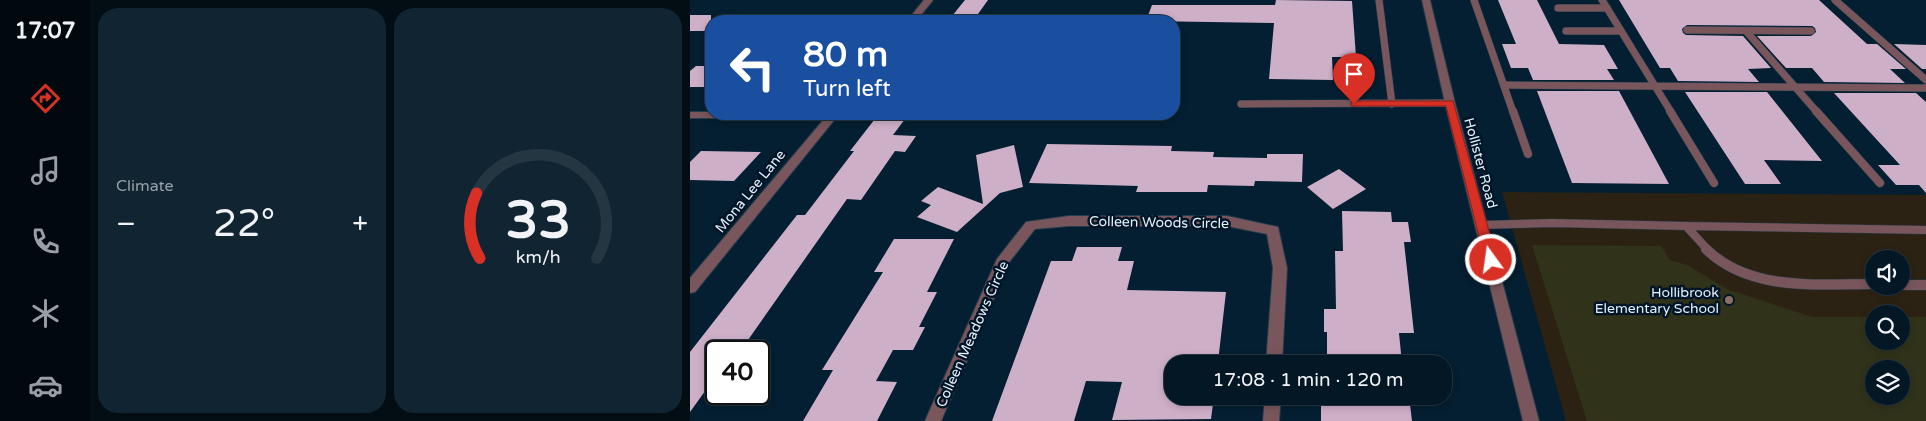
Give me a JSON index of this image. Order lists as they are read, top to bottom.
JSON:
{
  "streets": {
    "street": [
      "Hollister Road",
      "Mona Lee Lane",
      "Colleen Woods Circle",
      "Colleen Meadows Circle"
    ]
  },
  "crossings": [
    ["Colleen Woods Circle", "Colleen Meadows Circle"]
  ],
  "places": ["Hollibrook Elementary School"],
  "page": {
    "tabs": "17:07",
    "tile": "Climate",
    "turn": ["80 m", "Turn left"],
    "heat": ["−", "22°", "+"],
    "limit": "40",
    "trip": "17:08 · 1 min · 120 m",
    "gauge": ["33", "km/h"]
  }
}
